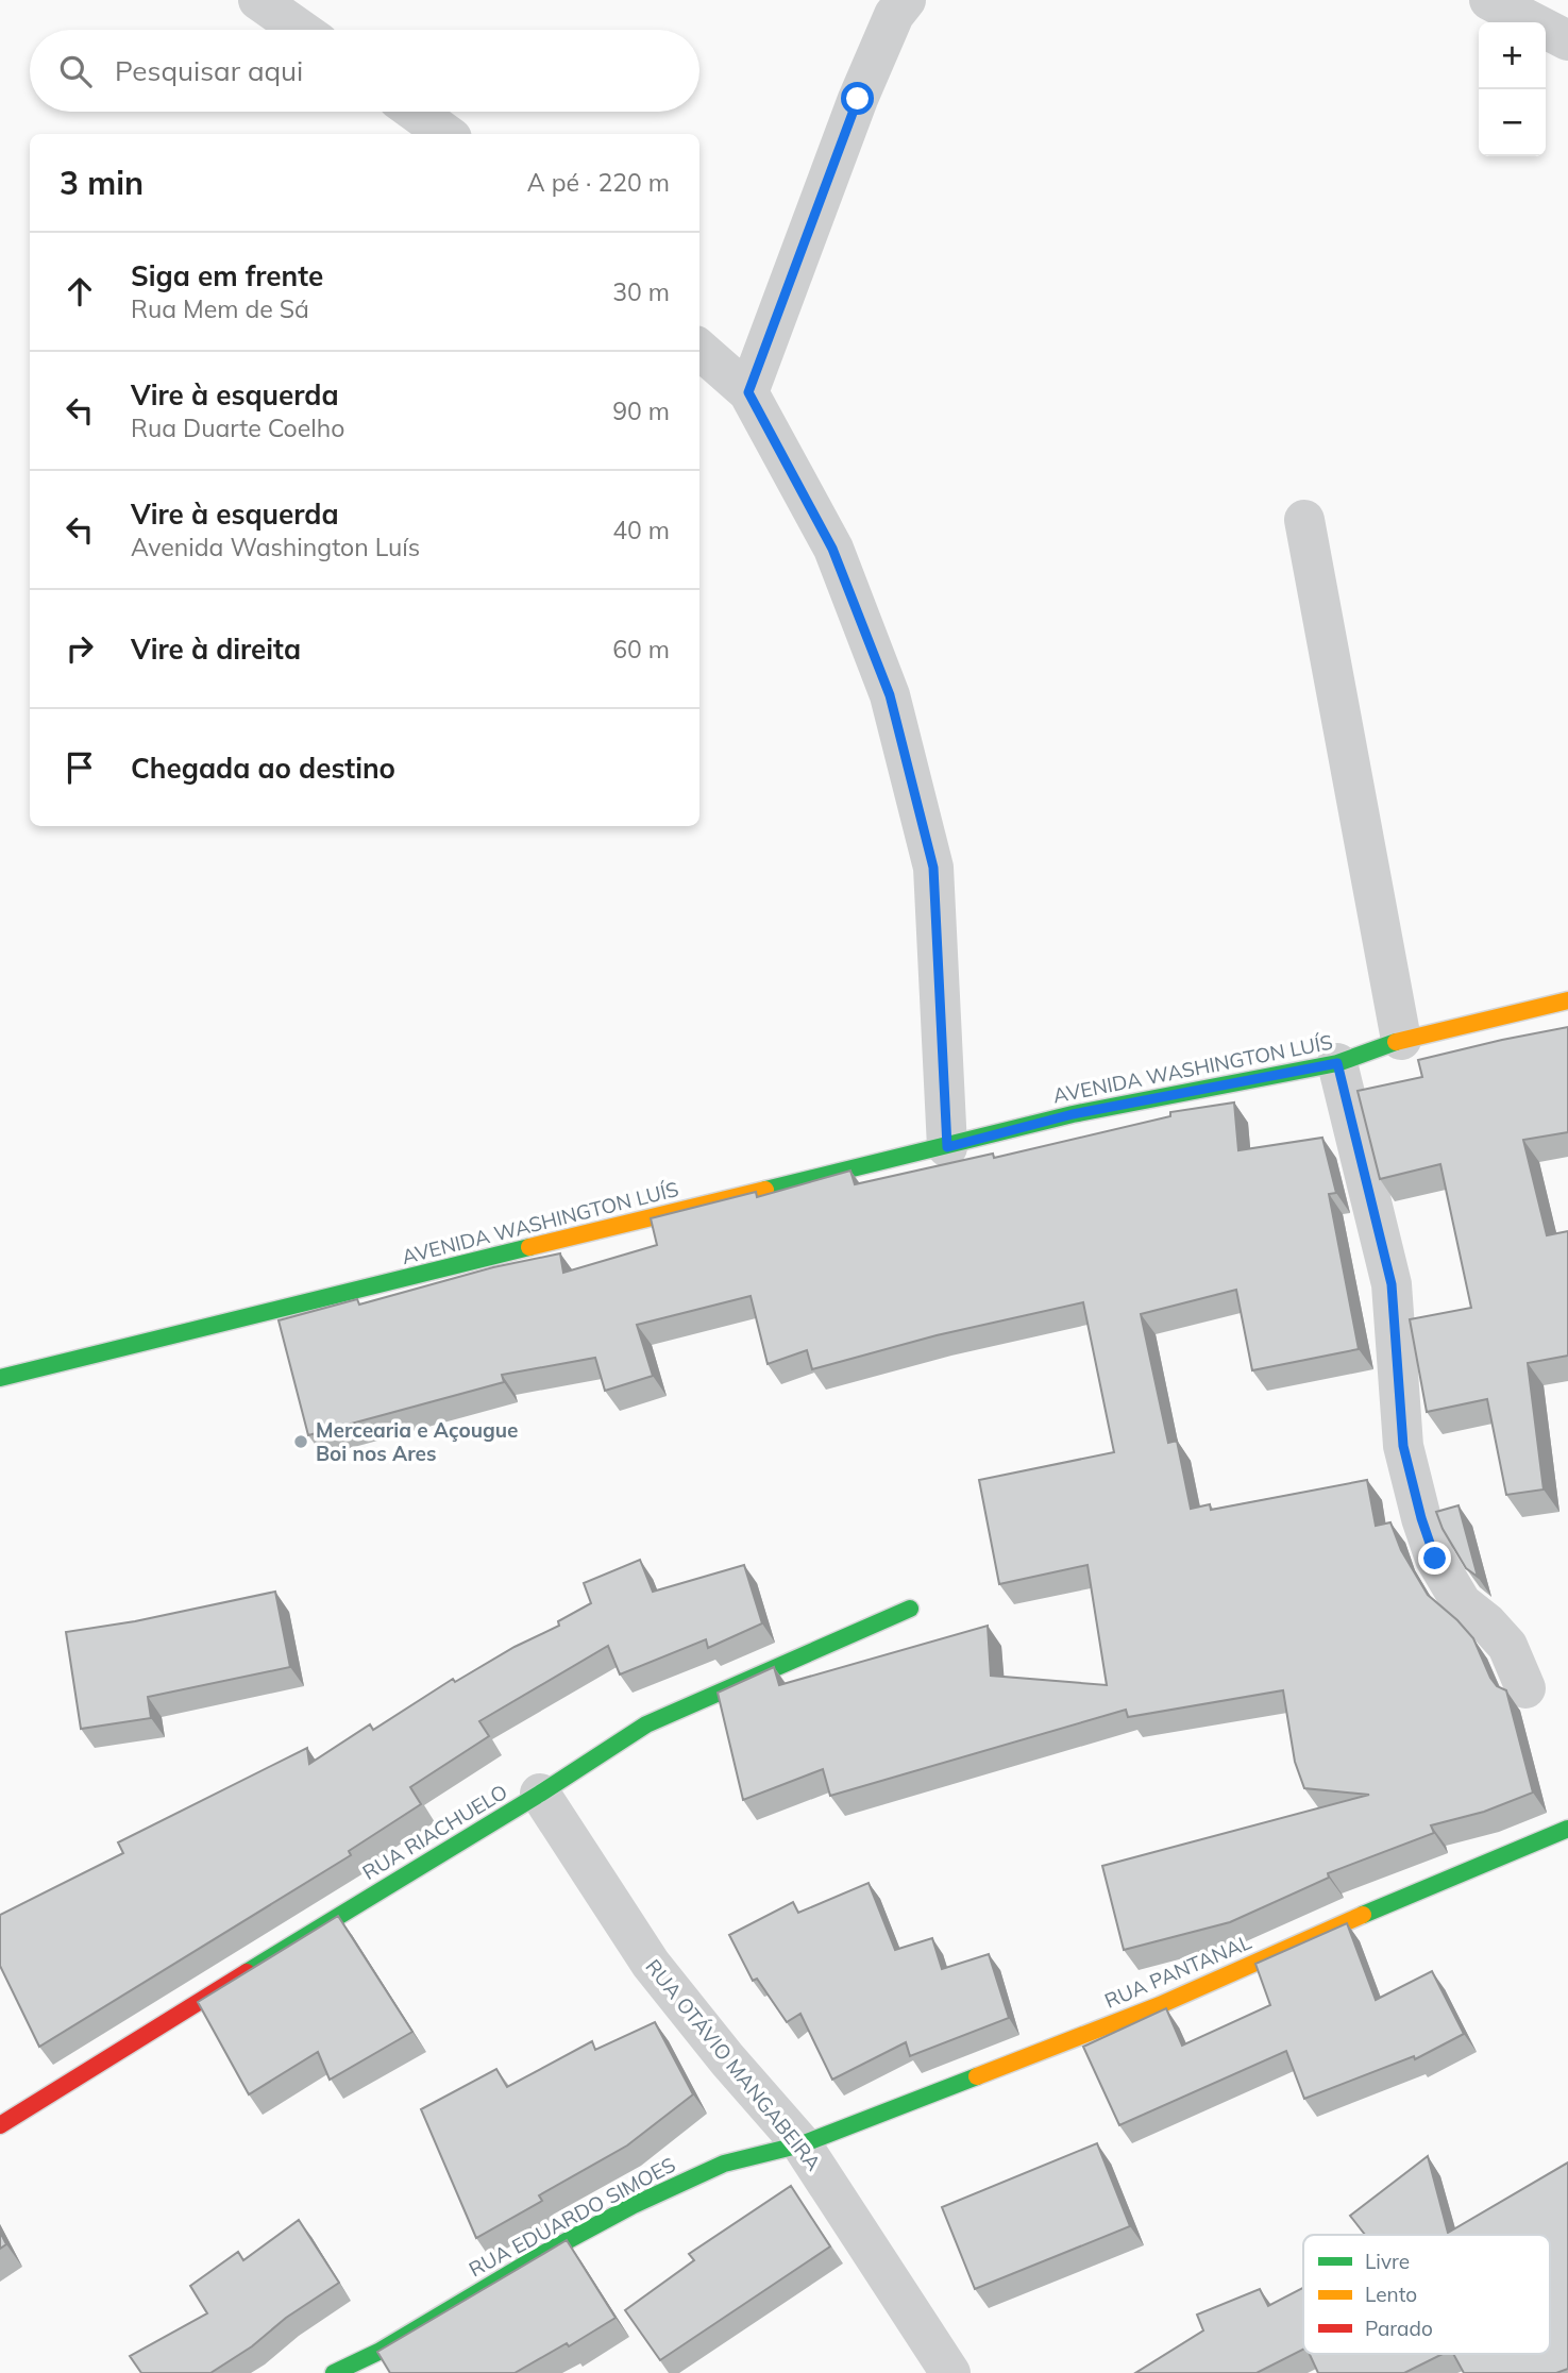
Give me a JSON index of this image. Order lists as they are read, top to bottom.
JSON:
{
  "streets": {
    "street": [
      "AVENIDA WASHINGTON LUÍS",
      "RUA RIACHUELO",
      "RUA PANTANAL",
      "RUA OTÁVIO MANGABEIRA",
      "RUA EDUARDO SIMOES"
    ]
  },
  "crossings": [
    ["RUA RIACHUELO", "RUA OTÁVIO MANGABEIRA"],
    ["RUA PANTANAL", "RUA OTÁVIO MANGABEIRA"],
    ["RUA PANTANAL", "RUA EDUARDO SIMOES"],
    ["RUA OTÁVIO MANGABEIRA", "RUA EDUARDO SIMOES"]
  ],
  "places": ["Mercearia e Açougue Boi nos Ares"],
  "legend": ["Livre", "Lento", "Parado"],
  "page": {
    "map_buttons": ["+", "−"],
    "search": "Pesquisar aqui",
    "heading": ["3 min", "A pé · 220 m"],
    "list": [
      ["Siga em frente", "Rua Mem de Sá", "30 m"],
      ["Vire à esquerda", "Rua Duarte Coelho", "90 m"],
      ["Vire à esquerda", "Avenida Washington Luís", "40 m"],
      ["Vire à direita", "60 m"],
      "Chegada ao destino"
    ]
  }
}
